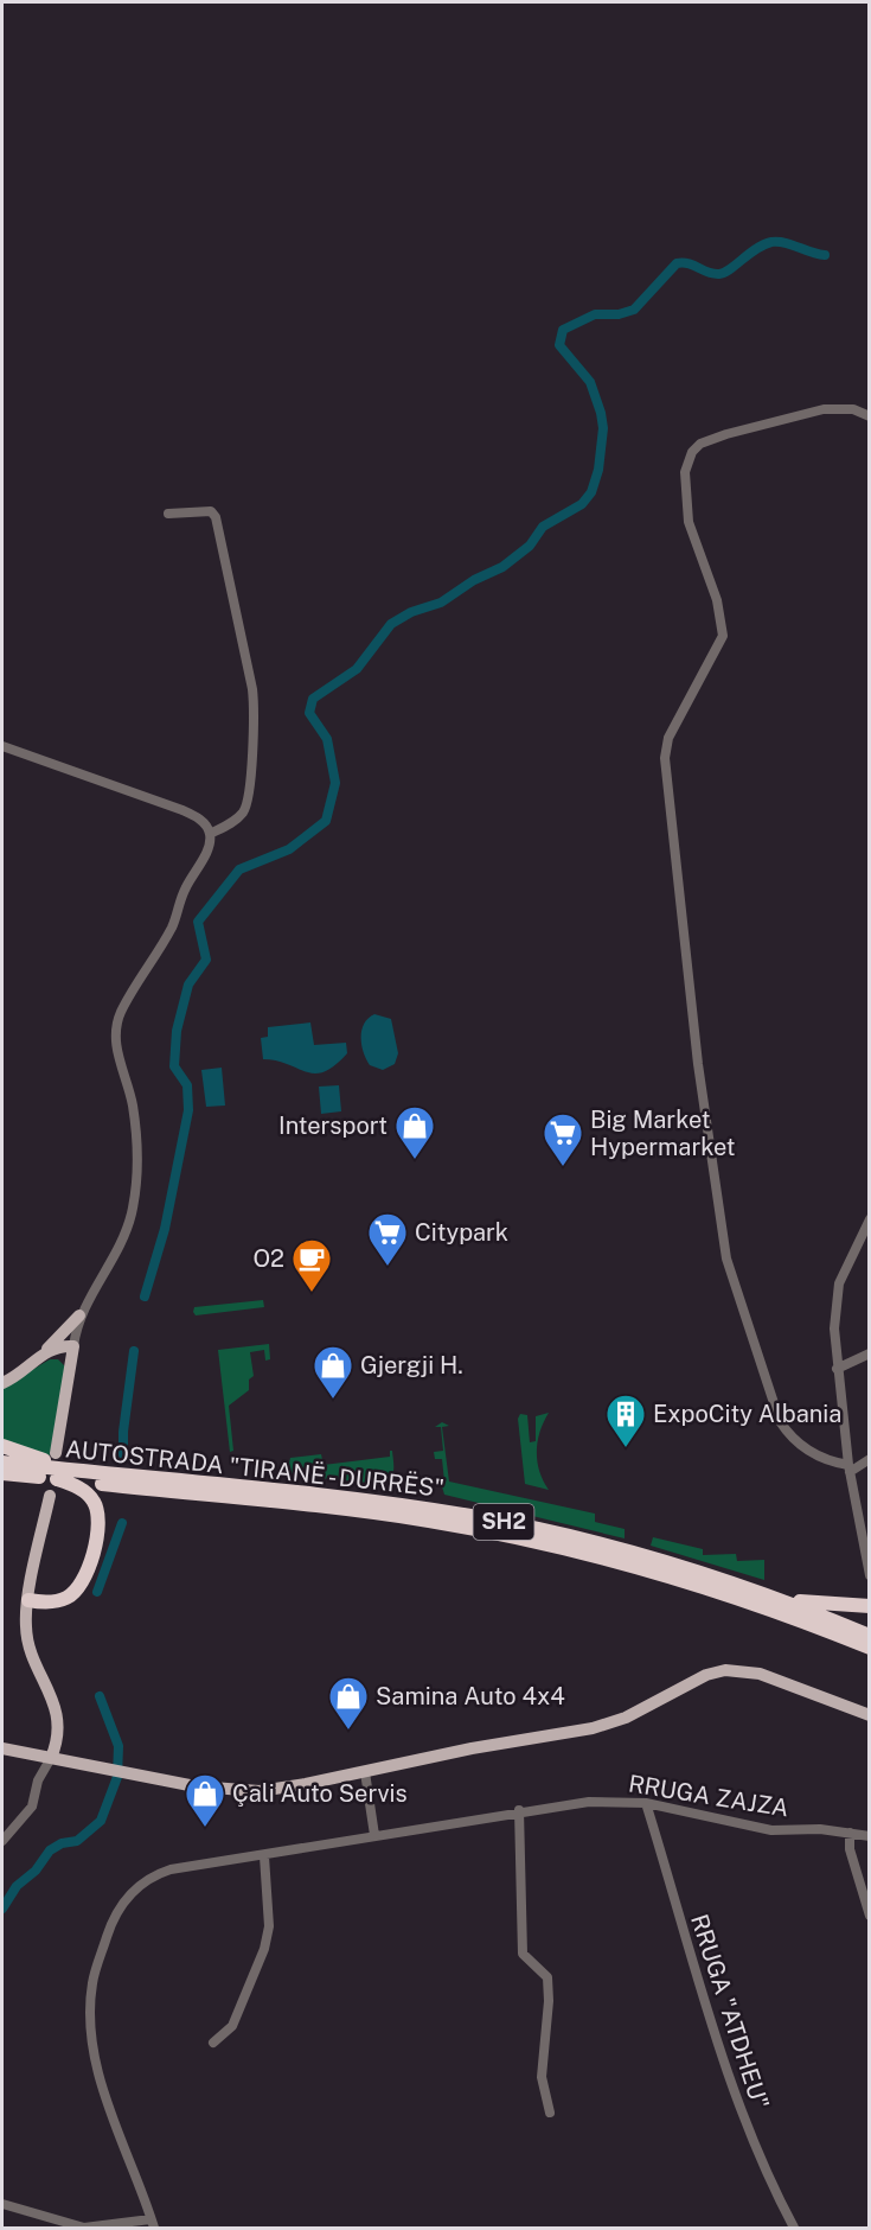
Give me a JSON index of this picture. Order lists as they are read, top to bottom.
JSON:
{
  "streets": {
    "highway": ["AUTOSTRADA \"TIRANË - DURRËS\"", "SH2"],
    "street": ["RRUGA ZAJZA", "RRUGA \"ATDHEU\""]
  },
  "crossings": [
    ["RRUGA ZAJZA", "RRUGA \"ATDHEU\""]
  ],
  "places": {
    "shop": [
      "Intersport",
      "Gjergji H.",
      "Samina Auto 4x4",
      "Çali Auto Servis"
    ],
    "supermarket": ["Big Market Hypermarket", "Citypark"],
    "cafe": ["O2"],
    "building": ["ExpoCity Albania"]
  }
}
